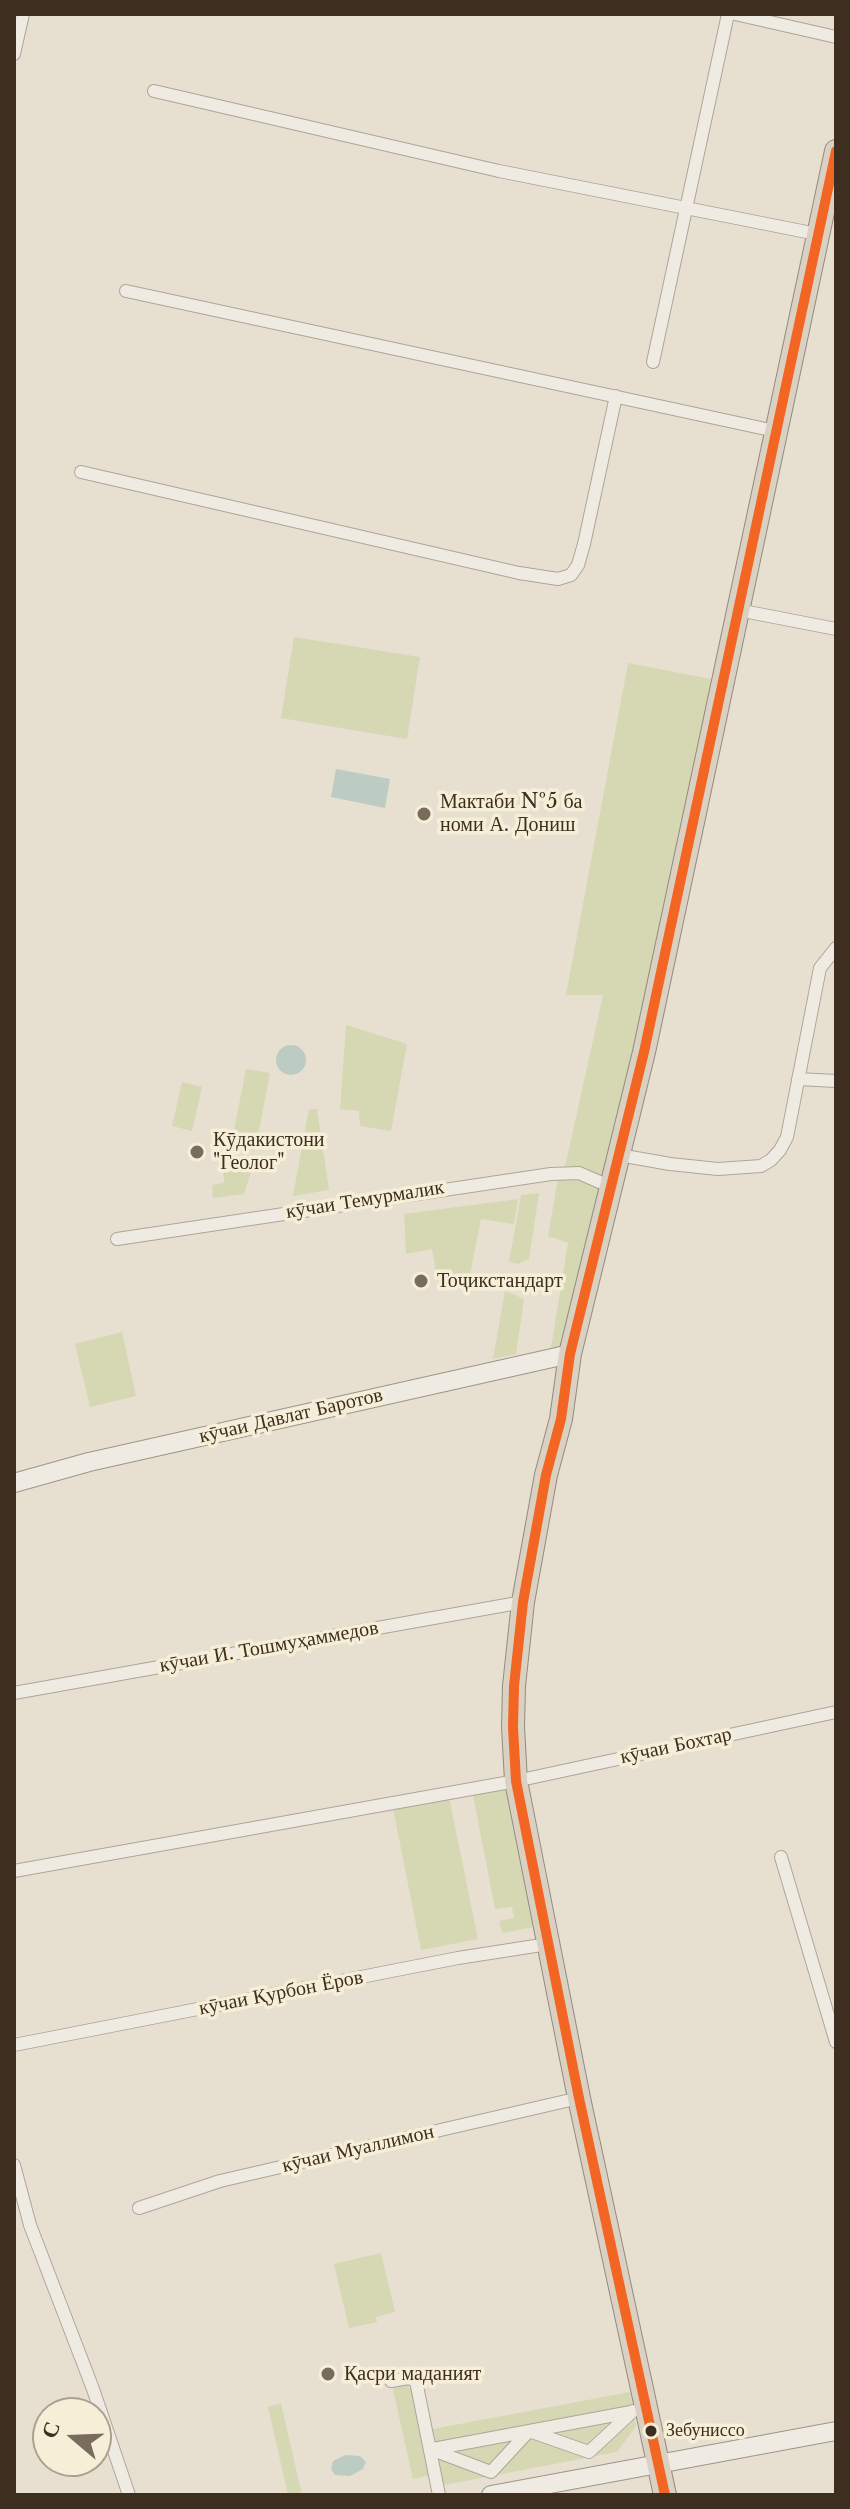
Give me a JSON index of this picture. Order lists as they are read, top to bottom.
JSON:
{
  "streets": {
    "street": [
      "кӯчаи Темурмалик",
      "кӯчаи Давлат Баротов",
      "кӯчаи И. Тошмуҳаммедов",
      "кӯчаи Бохтар",
      "кӯчаи Қурбон Ёров",
      "кӯчаи Муаллимон"
    ]
  },
  "places": [
    "Мактаби №5 ба номи А. Дониш",
    "Кӯдакистони \"Геолог\"",
    "Тоҷикстандарт",
    "Қасри маданият",
    "Зебуниссо"
  ],
  "north": "left"
}
